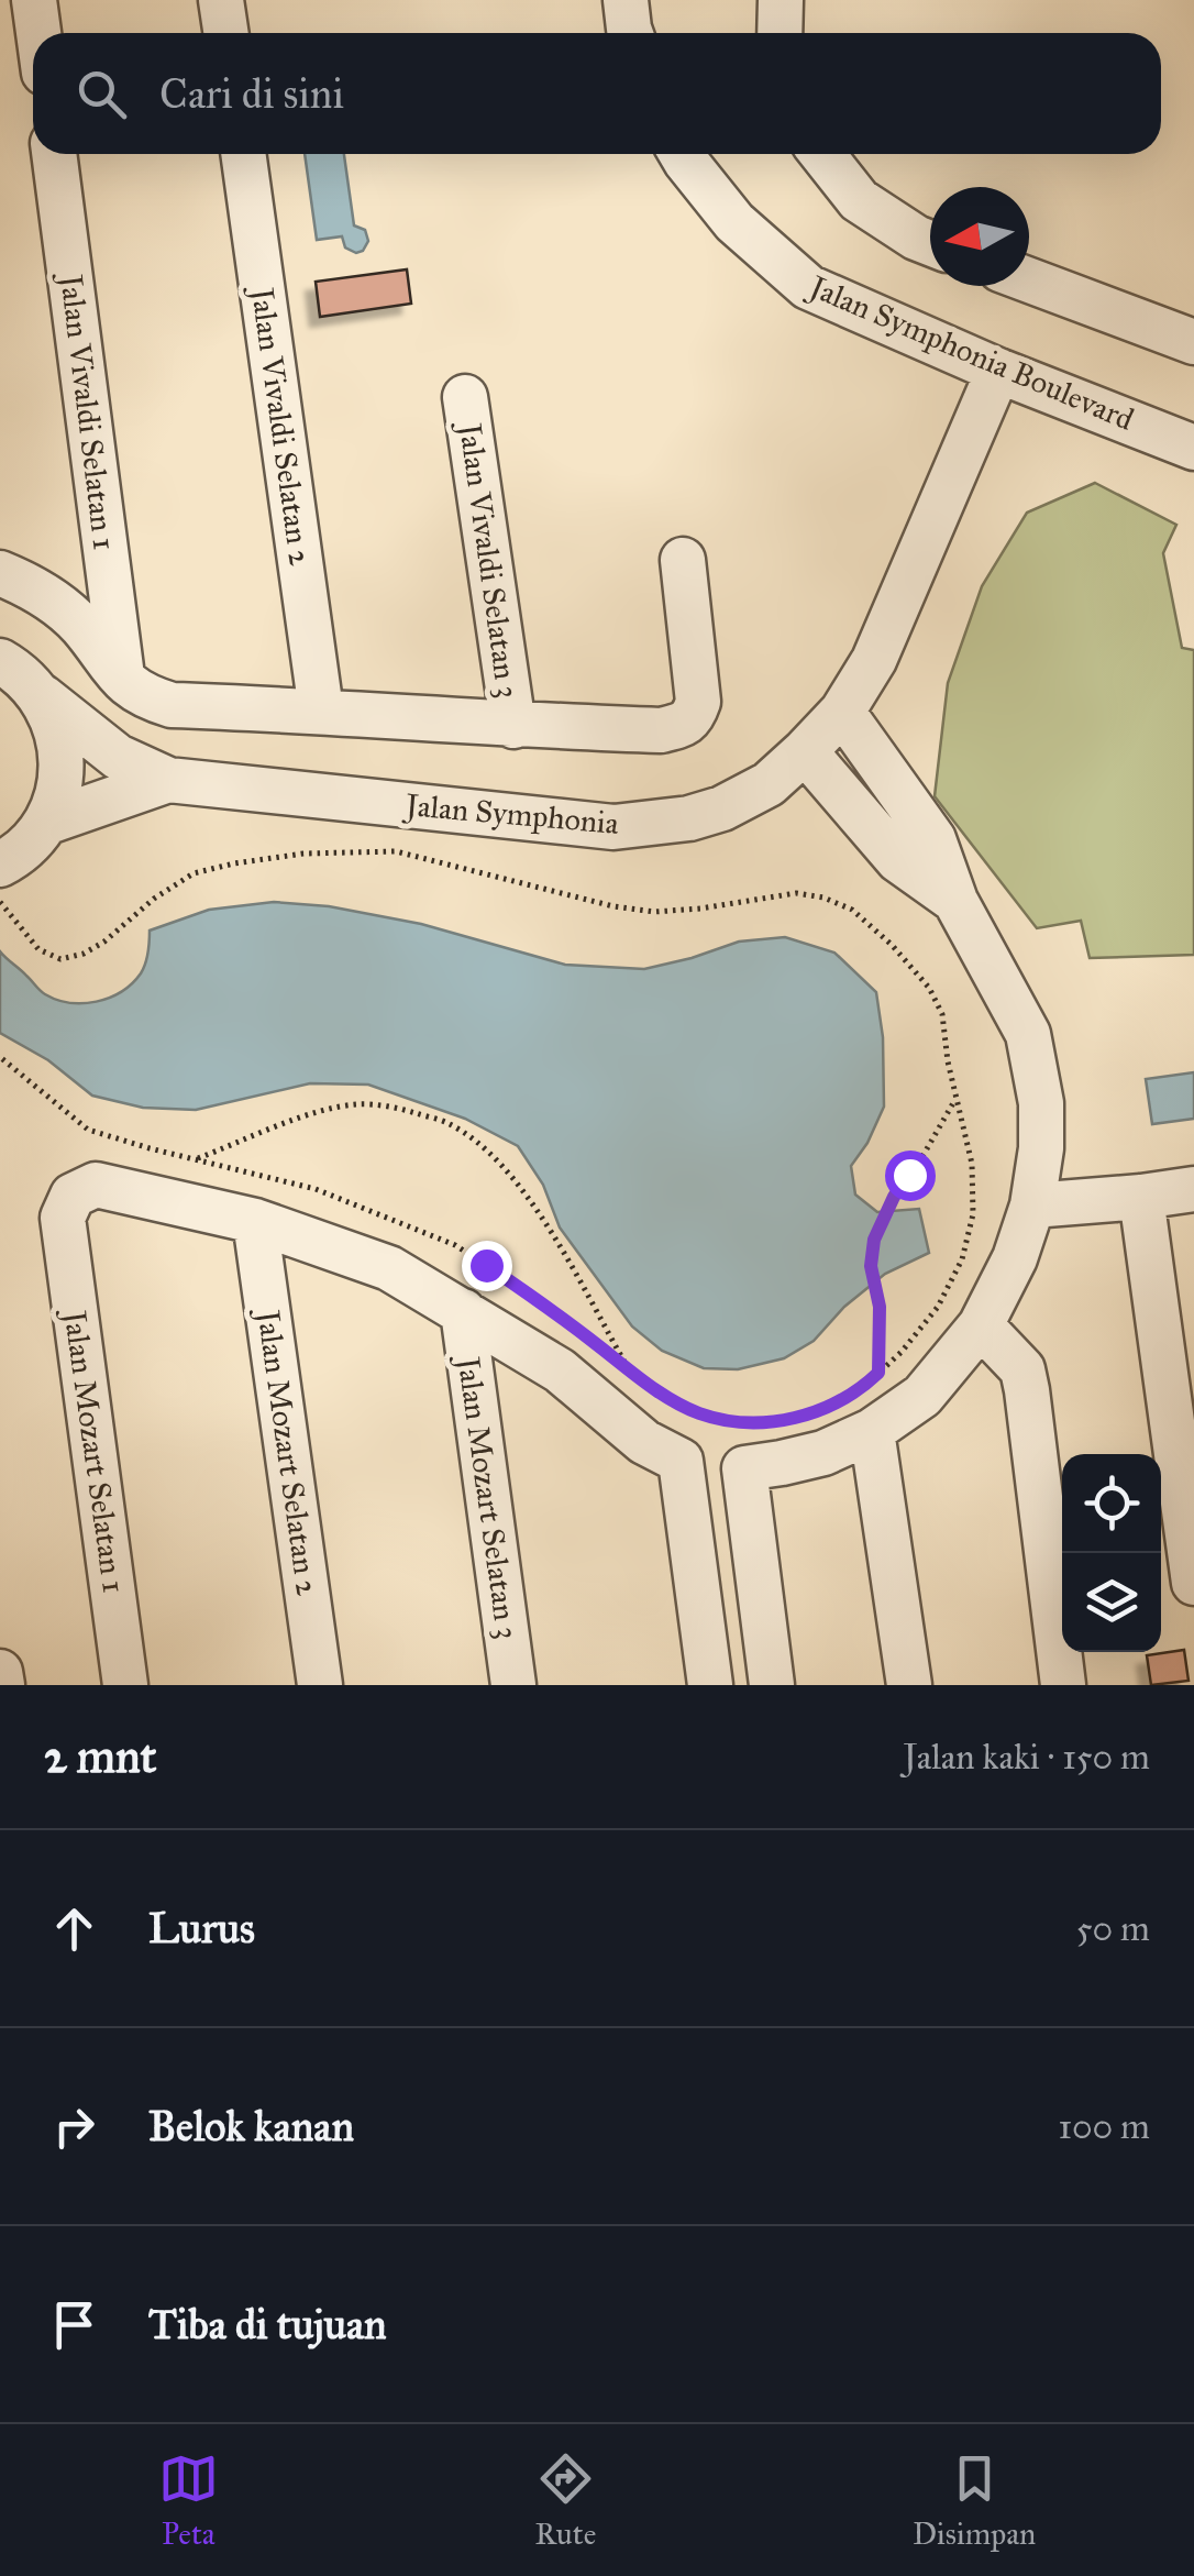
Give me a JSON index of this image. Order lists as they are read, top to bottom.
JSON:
{
  "streets": {
    "street": [
      "Jalan Symphonia Boulevard",
      "Jalan Vivaldi Selatan 1",
      "Jalan Vivaldi Selatan 2",
      "Jalan Vivaldi Selatan 3",
      "Jalan Symphonia",
      "Jalan Mozart Selatan 1",
      "Jalan Mozart Selatan 2",
      "Jalan Mozart Selatan 3"
    ]
  },
  "crossings": [
    ["Jalan Symphonia Boulevard", "Jalan Symphonia"],
    ["Jalan Mozart Selatan 1", "Jalan Mozart Selatan 2"]
  ],
  "north": "left",
  "page": {
    "search": "Cari di sini",
    "heading": ["2 mnt", "Jalan kaki · 150 m"],
    "list": [
      ["Lurus", "50 m"],
      ["Belok kanan", "100 m"],
      "Tiba di tujuan"
    ],
    "nav": ["Peta", "Rute", "Disimpan"]
  }
}
